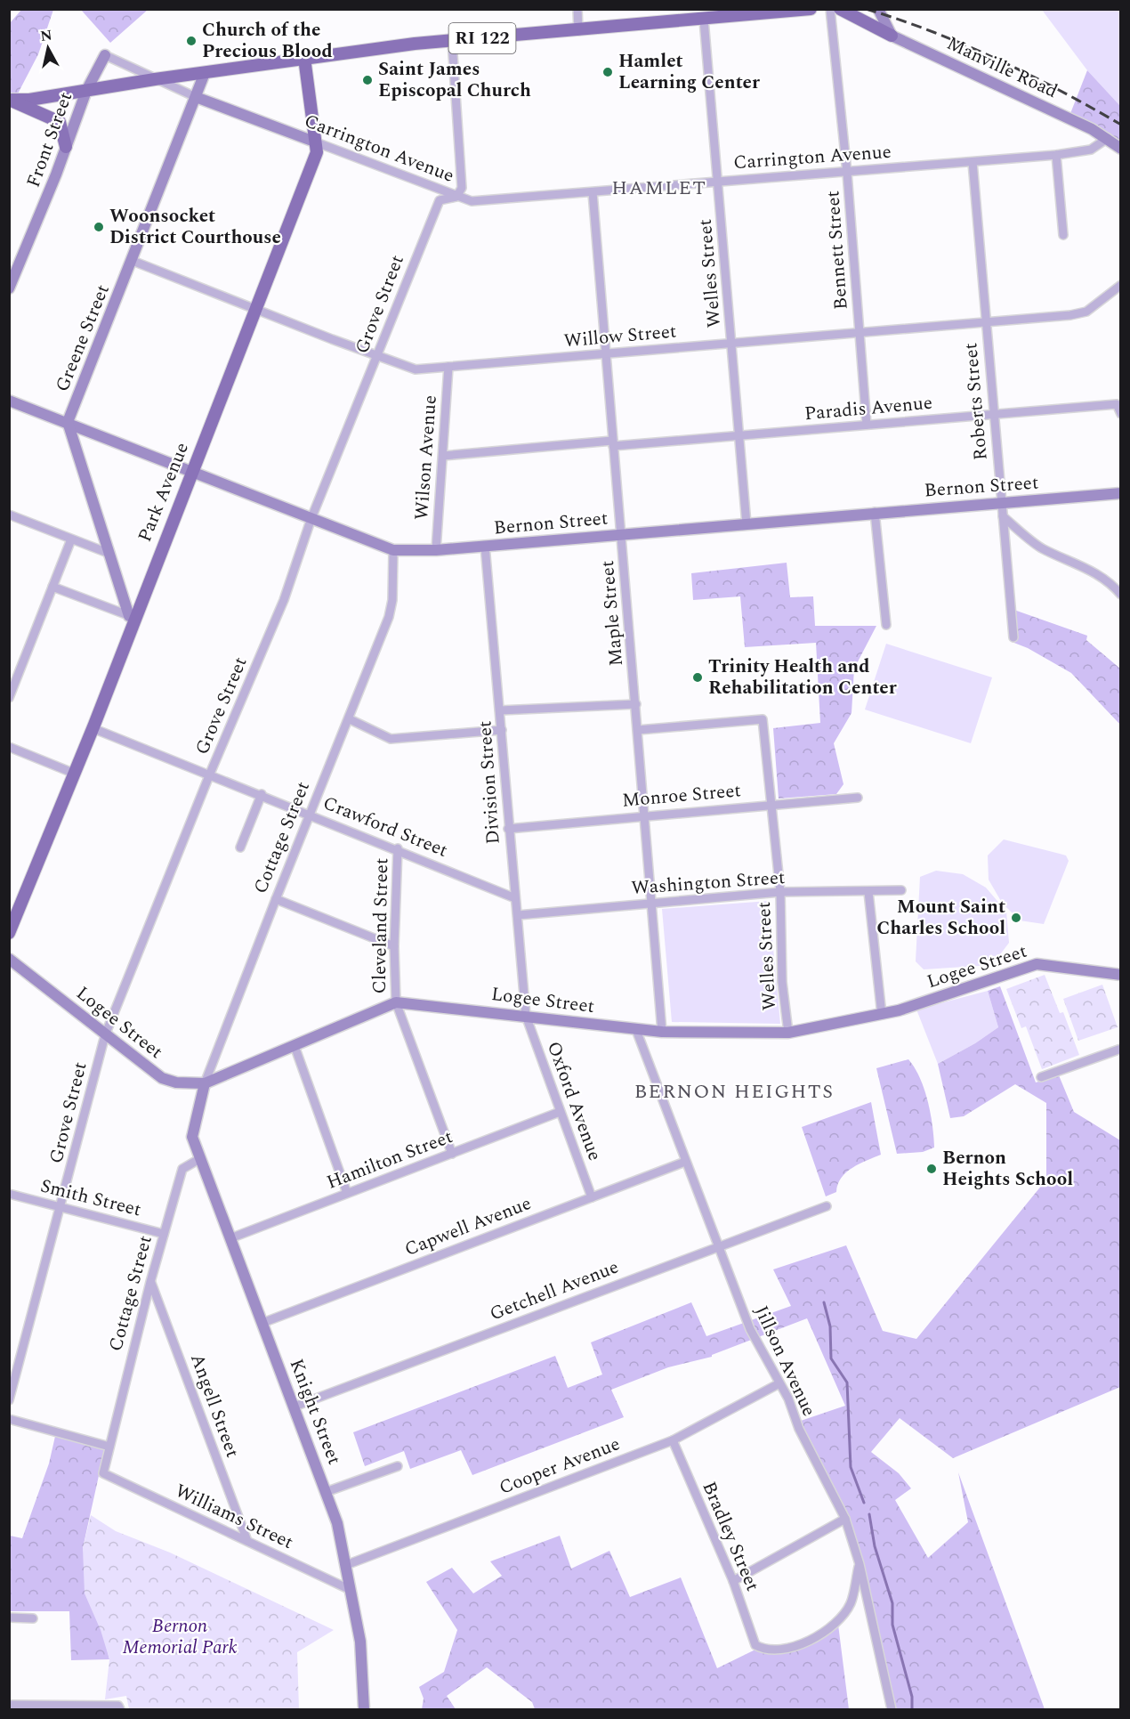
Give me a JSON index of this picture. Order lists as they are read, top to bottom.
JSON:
{
  "streets": {
    "main road": ["RI 122", "Park Avenue"],
    "street": [
      "Manville Road",
      "Front Street",
      "Carrington Avenue",
      "Bennett Street",
      "Welles Street",
      "Grove Street",
      "Willow Street",
      "Greene Street",
      "Roberts Street",
      "Paradis Avenue",
      "Wilson Avenue",
      "Bernon Street",
      "Maple Street",
      "Division Street",
      "Monroe Street",
      "Crawford Street",
      "Cottage Street",
      "Washington Street",
      "Cleveland Street",
      "Logee Street",
      "Oxford Avenue",
      "Hamilton Street",
      "Smith Street",
      "Capwell Avenue",
      "Getchell Avenue",
      "Jillson Avenue",
      "Angell Street",
      "Knight Street",
      "Cooper Avenue",
      "Williams Street",
      "Bradley Street"
    ]
  },
  "crossings": [
    ["RI 122", "Front Street"],
    ["RI 122", "Carrington Avenue"],
    ["RI 122", "Welles Street"],
    ["RI 122", "Greene Street"],
    ["RI 122", "Park Avenue"],
    ["Manville Road", "Carrington Avenue"],
    ["Front Street", "Carrington Avenue"],
    ["Carrington Avenue", "Bennett Street"],
    ["Carrington Avenue", "Welles Street"],
    ["Carrington Avenue", "Grove Street"],
    ["Carrington Avenue", "Greene Street"],
    ["Carrington Avenue", "Roberts Street"],
    ["Carrington Avenue", "Park Avenue"],
    ["Carrington Avenue", "Maple Street"],
    ["Bennett Street", "Willow Street"],
    ["Bennett Street", "Paradis Avenue"],
    ["Welles Street", "Willow Street"],
    ["Welles Street", "Paradis Avenue"],
    ["Welles Street", "Bernon Street"],
    ["Welles Street", "Maple Street"],
    ["Welles Street", "Monroe Street"],
    ["Welles Street", "Washington Street"],
    ["Welles Street", "Logee Street"],
    ["Grove Street", "Willow Street"],
    ["Grove Street", "Bernon Street"],
    ["Grove Street", "Crawford Street"],
    ["Grove Street", "Logee Street"],
    ["Grove Street", "Smith Street"],
    ["Willow Street", "Greene Street"],
    ["Willow Street", "Roberts Street"],
    ["Willow Street", "Wilson Avenue"],
    ["Willow Street", "Park Avenue"],
    ["Willow Street", "Maple Street"],
    ["Greene Street", "Bernon Street"],
    ["Greene Street", "Park Avenue"],
    ["Roberts Street", "Paradis Avenue"],
    ["Roberts Street", "Bernon Street"],
    ["Paradis Avenue", "Wilson Avenue"],
    ["Paradis Avenue", "Maple Street"],
    ["Wilson Avenue", "Bernon Street"],
    ["Bernon Street", "Park Avenue"],
    ["Bernon Street", "Maple Street"],
    ["Bernon Street", "Division Street"],
    ["Bernon Street", "Cottage Street"],
    ["Park Avenue", "Crawford Street"],
    ["Maple Street", "Monroe Street"],
    ["Maple Street", "Washington Street"],
    ["Maple Street", "Logee Street"],
    ["Division Street", "Monroe Street"],
    ["Division Street", "Crawford Street"],
    ["Division Street", "Washington Street"],
    ["Division Street", "Logee Street"],
    ["Division Street", "Oxford Avenue"],
    ["Crawford Street", "Cottage Street"],
    ["Crawford Street", "Cleveland Street"],
    ["Cottage Street", "Logee Street"],
    ["Cottage Street", "Smith Street"],
    ["Cottage Street", "Angell Street"],
    ["Cottage Street", "Knight Street"],
    ["Cottage Street", "Williams Street"],
    ["Cleveland Street", "Logee Street"],
    ["Cleveland Street", "Hamilton Street"],
    ["Logee Street", "Oxford Avenue"],
    ["Logee Street", "Jillson Avenue"],
    ["Oxford Avenue", "Hamilton Street"],
    ["Oxford Avenue", "Capwell Avenue"],
    ["Hamilton Street", "Knight Street"],
    ["Capwell Avenue", "Jillson Avenue"],
    ["Capwell Avenue", "Knight Street"],
    ["Getchell Avenue", "Jillson Avenue"],
    ["Getchell Avenue", "Knight Street"],
    ["Jillson Avenue", "Cooper Avenue"],
    ["Jillson Avenue", "Bradley Street"],
    ["Angell Street", "Williams Street"],
    ["Knight Street", "Cooper Avenue"],
    ["Knight Street", "Williams Street"],
    ["Cooper Avenue", "Bradley Street"]
  ],
  "districts": ["HAMLET", "BERNON HEIGHTS"],
  "parks": ["Bernon Memorial Park"],
  "places": [
    "Church of the Precious Blood",
    "Hamlet Learning Center",
    "Saint James Episcopal Church",
    "Woonsocket District Courthouse",
    "Trinity Health and Rehabilitation Center",
    "Mount Saint Charles School",
    "Bernon Heights School"
  ],
  "north": "top"
}
